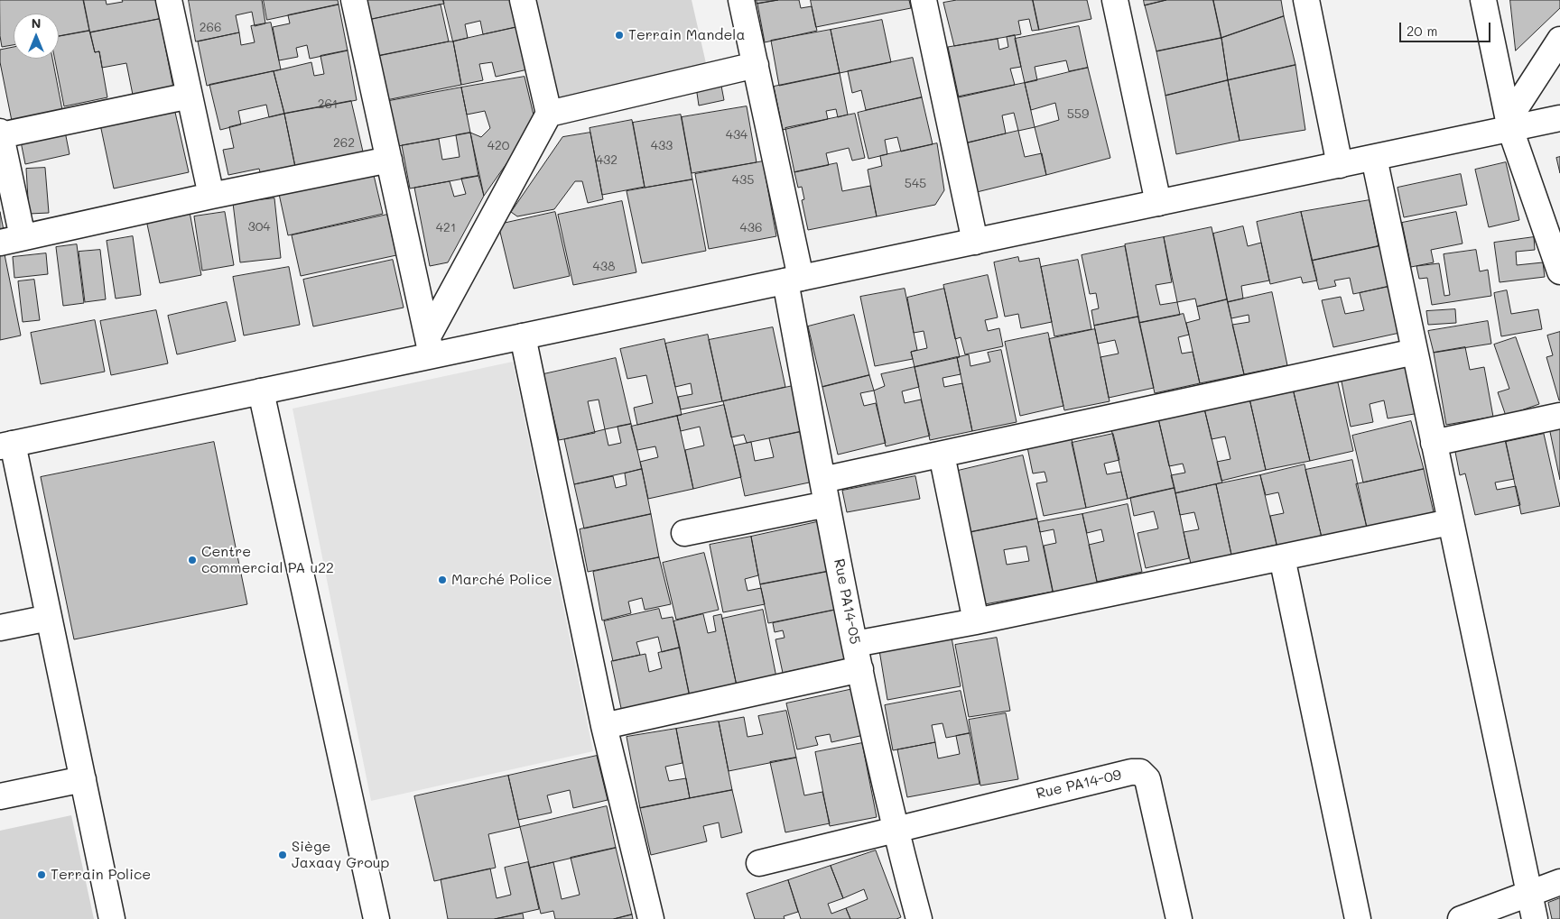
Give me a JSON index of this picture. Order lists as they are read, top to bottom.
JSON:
{
  "streets": {
    "street": ["Rue PA14-05", "Rue PA14-09"]
  },
  "crossings": [
    ["Rue PA14-05", "Rue PA14-09"]
  ],
  "places": [
    "Terrain Mandela",
    "Centre commercial PA u22",
    "Marché Police",
    "Siège Jaxaay Group",
    "Terrain Police"
  ],
  "house_numbers": [
    "266",
    "261",
    "559",
    "434",
    "262",
    "420",
    "433",
    "432",
    "435",
    "545",
    "304",
    "421",
    "436",
    "438"
  ],
  "scale_bar": "20 m",
  "north": "top"
}
